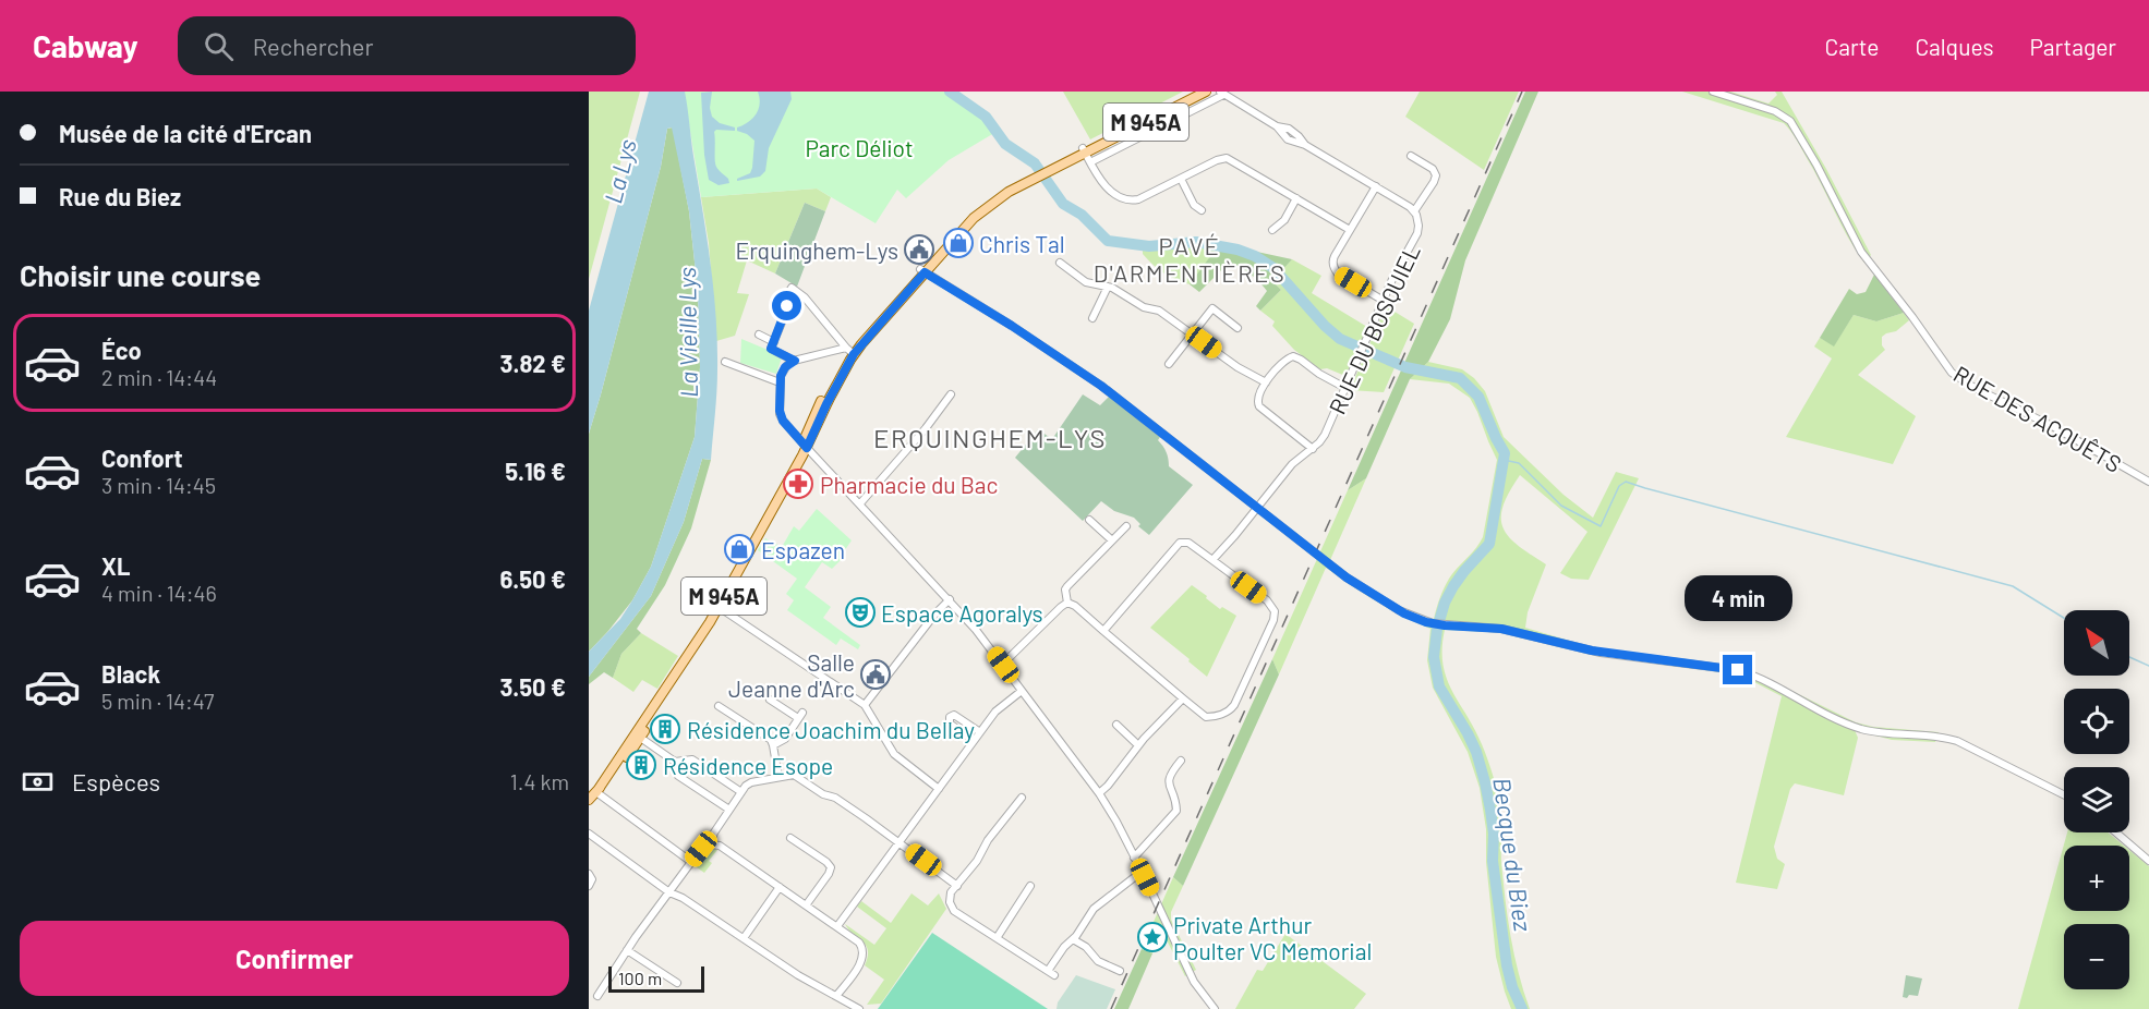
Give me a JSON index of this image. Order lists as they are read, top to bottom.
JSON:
{
  "streets": {
    "main road": ["M 945A"],
    "street": ["RUE DU BOSQUIEL", "RUE DES ACQUÊTS"]
  },
  "districts": ["PAVÉ D'ARMENTIÈRES", "ERQUINGHEM-LYS"],
  "water": ["La Lys", "La Vieille Lys", "Becque du Biez"],
  "parks": ["Parc Déliot"],
  "places": {
    "shop": ["Chris Tal", "Espazen"],
    "public building": ["Erquinghem-Lys", "Salle Jeanne d'Arc"],
    "pharmacy": ["Pharmacie du Bac"],
    "theatre": ["Espace Agoralys"],
    "building": ["Résidence Joachim du Bellay", "Résidence Esope"],
    "place": ["Private Arthur Poulter VC Memorial"]
  },
  "scale_bar": "100 m",
  "north": "top left",
  "page": {
    "header": "Cabway",
    "search": "Rechercher",
    "nav": ["Carte", "Calques", "Partager"],
    "banner": ["Musée de la cité d'Ercan", "Rue du Biez"],
    "heading": "Choisir une course",
    "list": [
      {
        "name": "Éco",
        "note": "2 min · 14:44",
        "value": "3.82 €"
      },
      {
        "name": "Confort",
        "note": "3 min · 14:45",
        "value": "5.16 €"
      },
      {
        "name": "XL",
        "note": "4 min · 14:46",
        "value": "6.50 €"
      },
      {
        "name": "Black",
        "note": "5 min · 14:47",
        "value": "3.50 €"
      }
    ],
    "bubble": "4 min",
    "map_buttons": ["+", "−"],
    "pay": ["Espèces", "1.4 km"],
    "buttons": "Confirmer",
    "scale": "100 m"
  }
}
